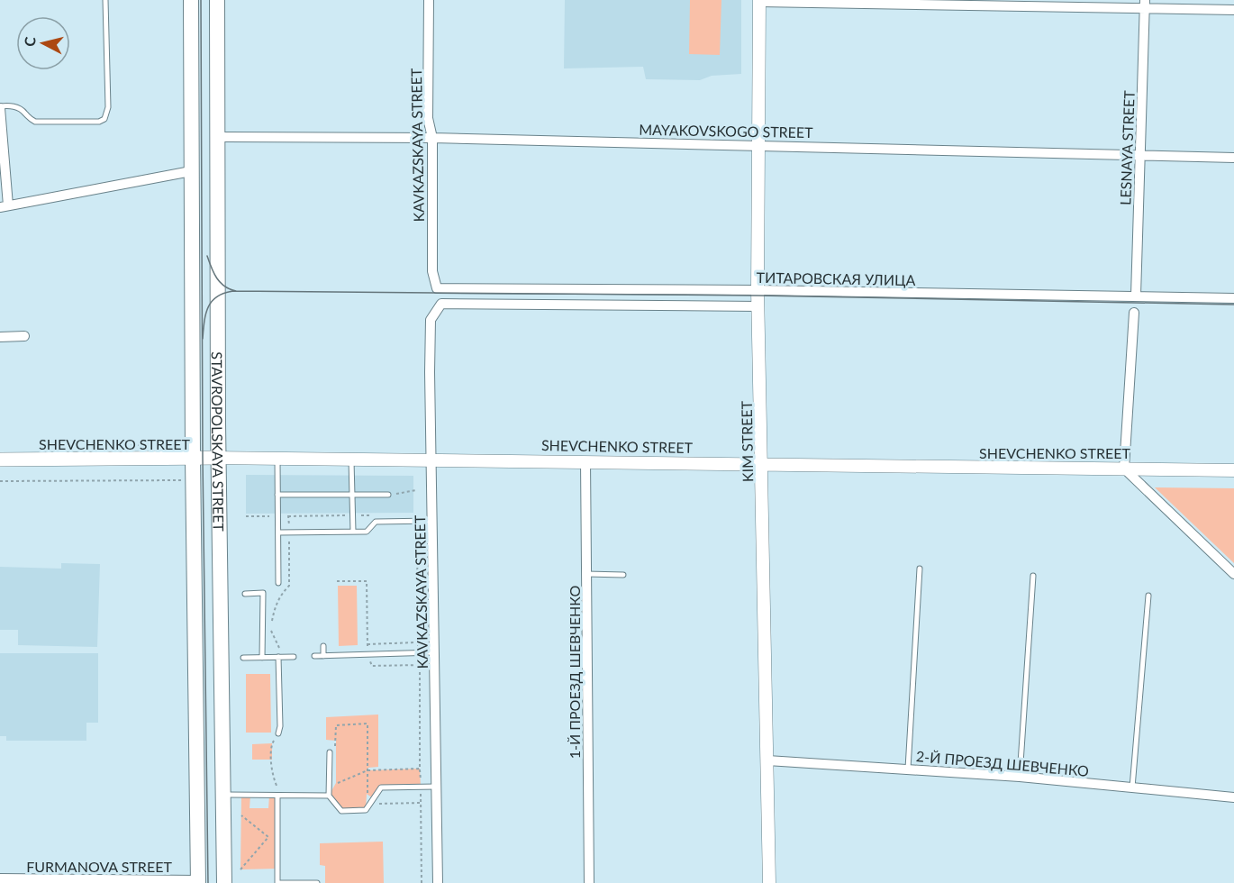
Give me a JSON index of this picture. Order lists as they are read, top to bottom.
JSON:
{
  "streets": {
    "main road": ["STAVROPOLSKAYA STREET", "SHEVCHENKO STREET"],
    "street": [
      "MAYAKOVSKOGO STREET",
      "KAVKAZSKAYA STREET",
      "LESNAYA STREET",
      "ТИТАРОВСКАЯ УЛИЦА",
      "KIM STREET",
      "1-Й ПРОЕЗД ШЕВЧЕНКО",
      "2-Й ПРОЕЗД ШЕВЧЕНКО",
      "FURMANOVA STREET"
    ]
  },
  "crossings": [
    ["MAYAKOVSKOGO STREET", "KAVKAZSKAYA STREET"],
    ["MAYAKOVSKOGO STREET", "LESNAYA STREET"],
    ["MAYAKOVSKOGO STREET", "STAVROPOLSKAYA STREET"],
    ["MAYAKOVSKOGO STREET", "KIM STREET"],
    ["KAVKAZSKAYA STREET", "ТИТАРОВСКАЯ УЛИЦА"],
    ["KAVKAZSKAYA STREET", "SHEVCHENKO STREET"],
    ["LESNAYA STREET", "ТИТАРОВСКАЯ УЛИЦА"],
    ["ТИТАРОВСКАЯ УЛИЦА", "KIM STREET"],
    ["STAVROPOLSKAYA STREET", "SHEVCHENKO STREET"],
    ["STAVROPOLSKAYA STREET", "FURMANOVA STREET"],
    ["KIM STREET", "SHEVCHENKO STREET"],
    ["KIM STREET", "2-Й ПРОЕЗД ШЕВЧЕНКО"],
    ["SHEVCHENKO STREET", "1-Й ПРОЕЗД ШЕВЧЕНКО"]
  ],
  "north": "left"
}
